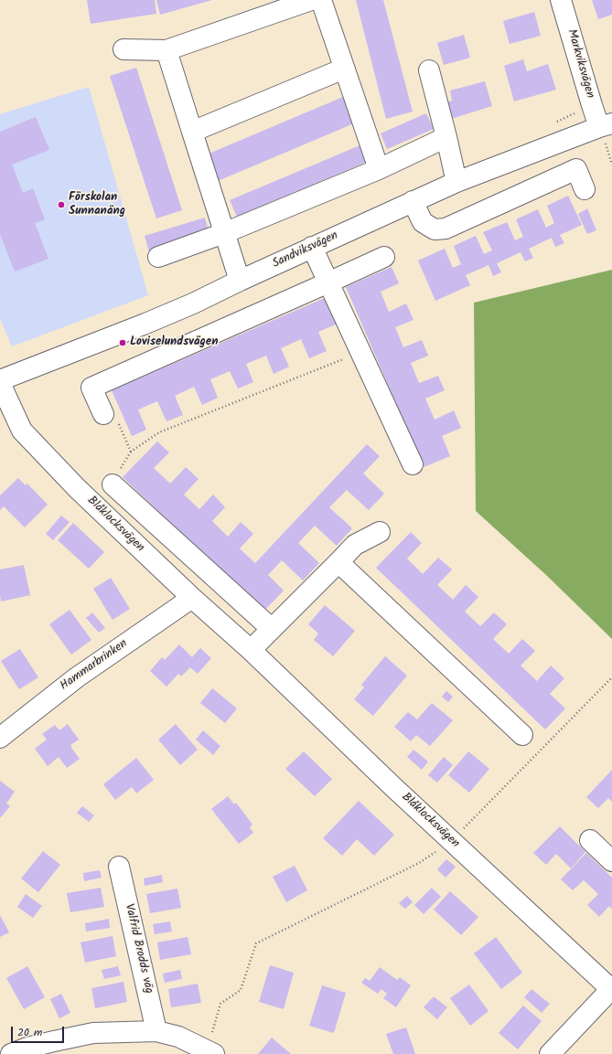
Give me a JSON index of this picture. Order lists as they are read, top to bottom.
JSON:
{
  "streets": {
    "street": [
      "Markviksvägen",
      "Sandviksvägen",
      "Blåklocksvägen",
      "Hammarbrinken",
      "Valfrid Brodds väg"
    ]
  },
  "crossings": [
    ["Markviksvägen", "Sandviksvägen"],
    ["Blåklocksvägen", "Hammarbrinken"]
  ],
  "places": ["Förskolan Sunnanäng", "Loviselundsvägen"],
  "scale_bar": "20 m"
}
